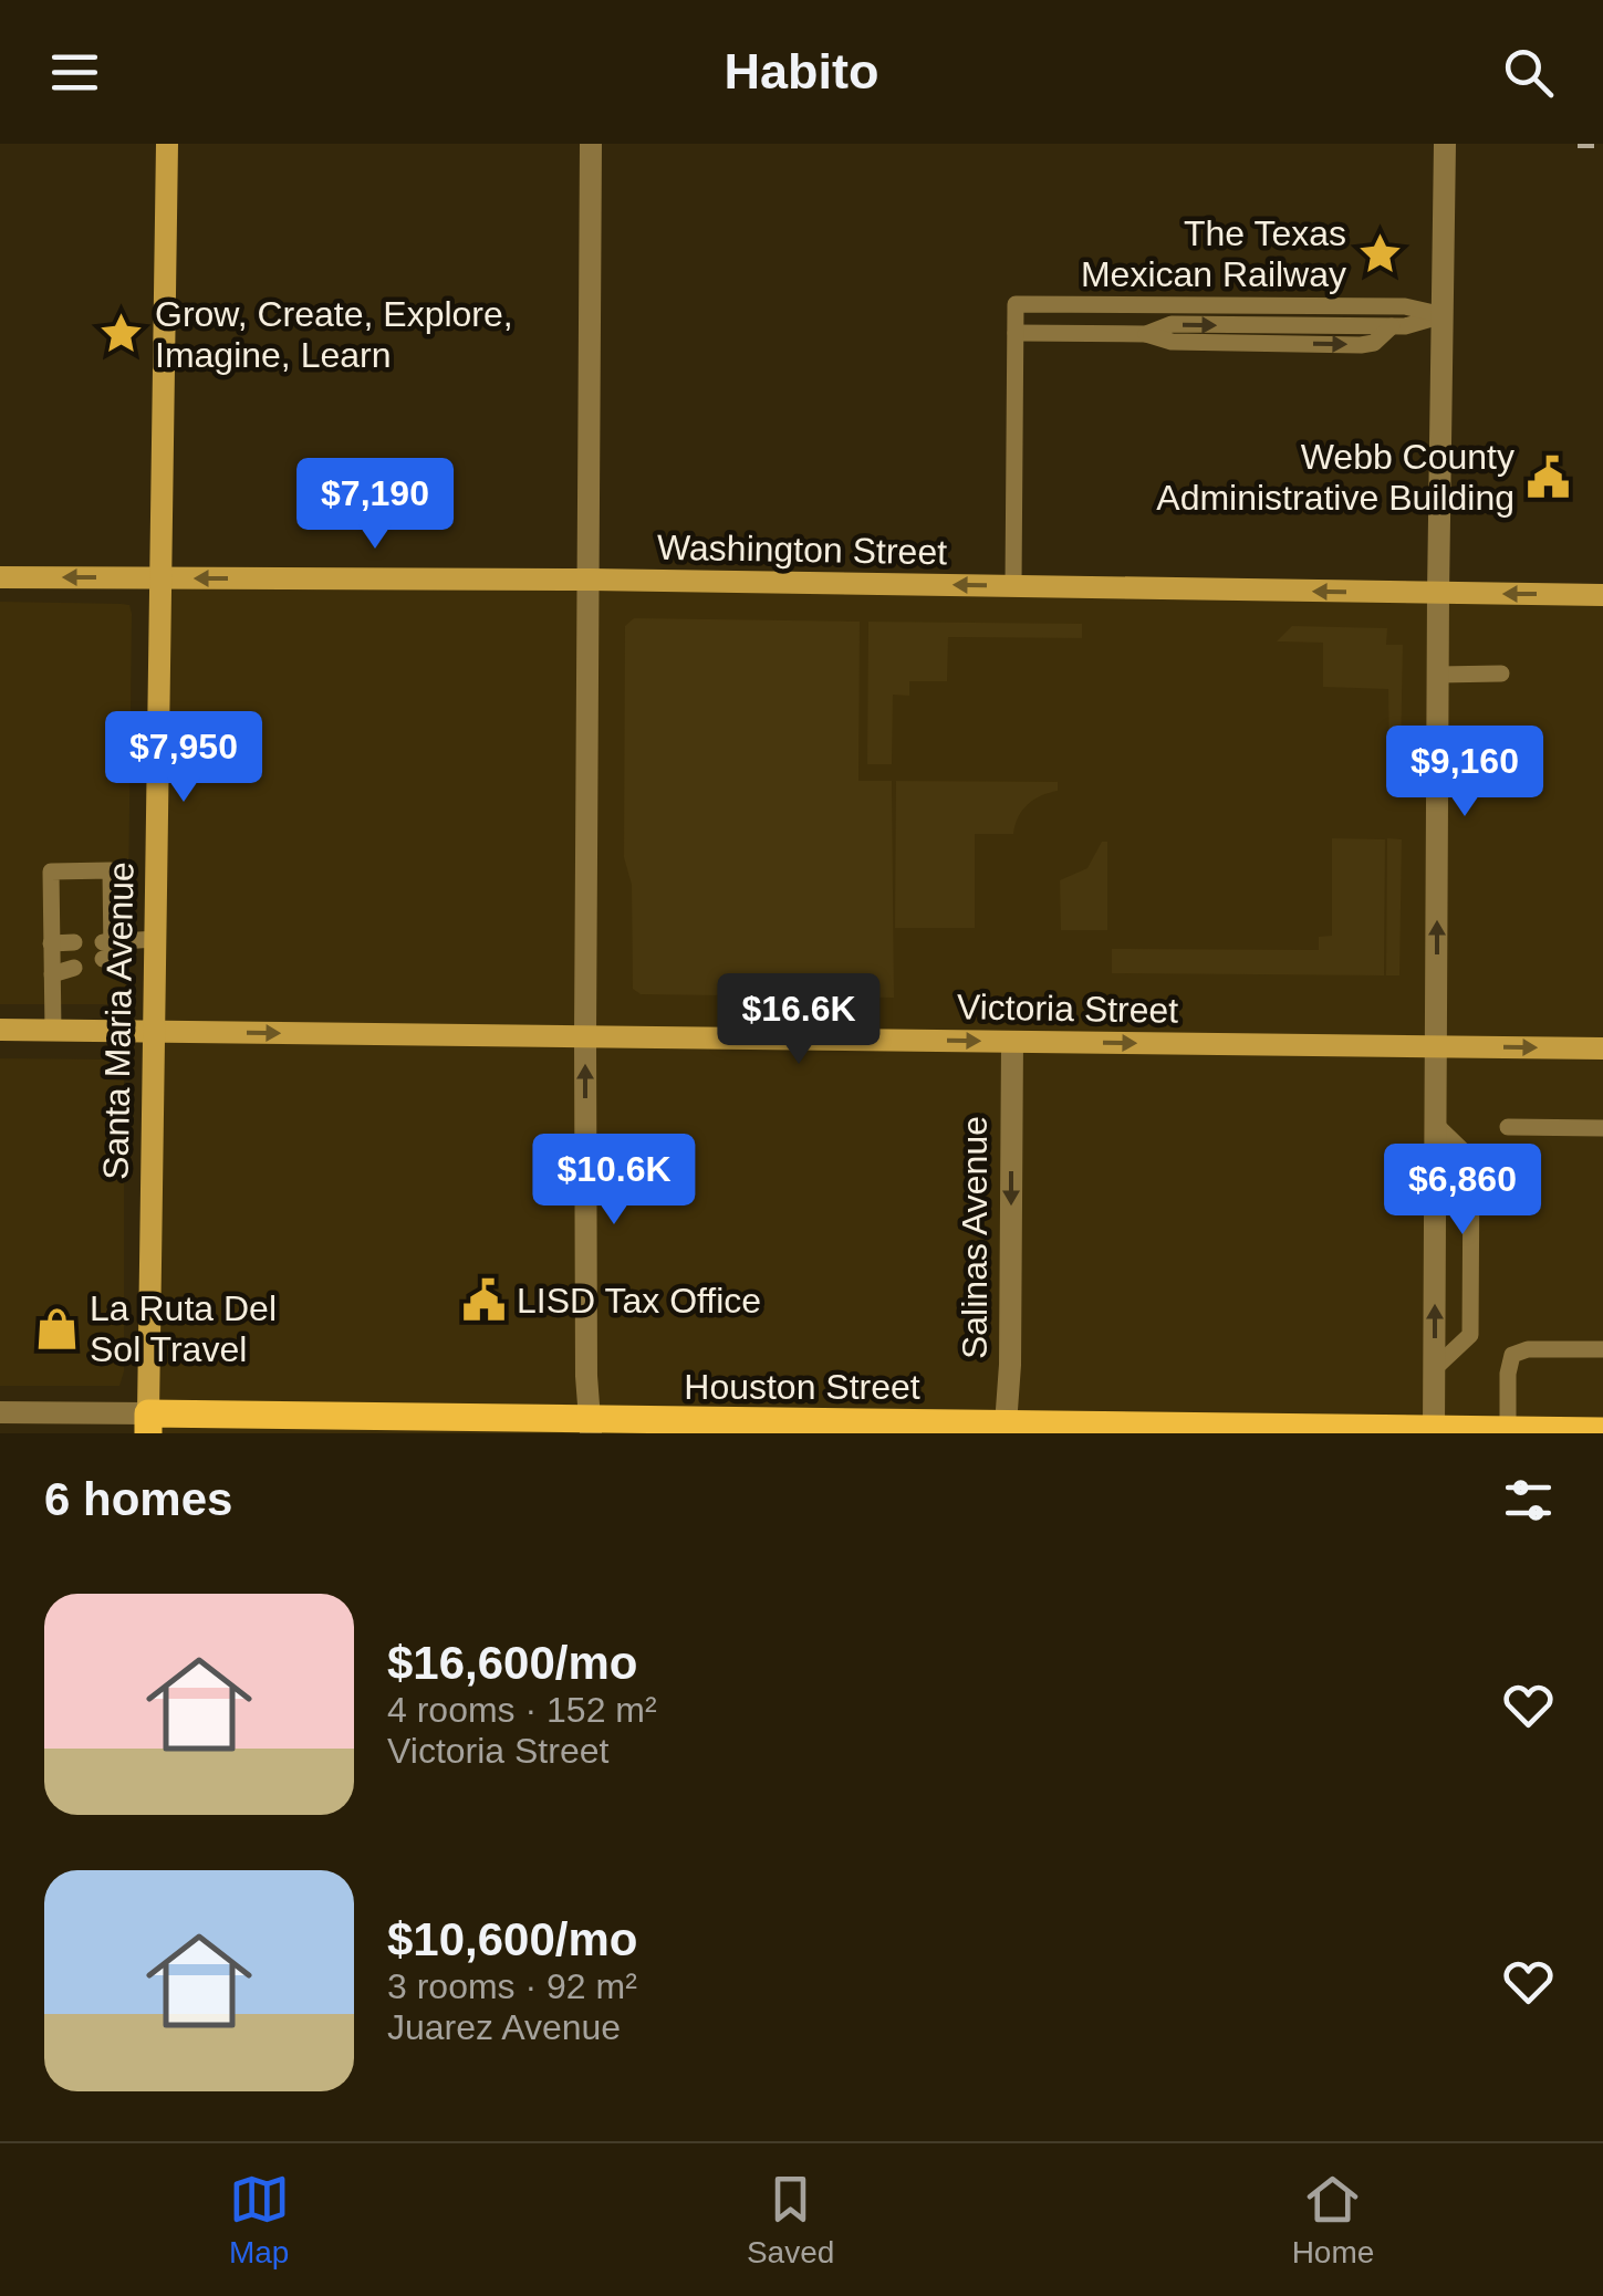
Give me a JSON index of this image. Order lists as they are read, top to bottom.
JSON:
{
  "streets": {
    "main road": [
      "Washington Street",
      "Victoria Street",
      "Santa Maria Avenue",
      "Houston Street"
    ],
    "street": ["Salinas Avenue"]
  },
  "crossings": [
    ["Washington Street", "Santa Maria Avenue"],
    ["Victoria Street", "Santa Maria Avenue"],
    ["Victoria Street", "Salinas Avenue"],
    ["Santa Maria Avenue", "Houston Street"],
    ["Salinas Avenue", "Houston Street"]
  ],
  "one_way": ["Washington Street", "Victoria Street", "Salinas Avenue"],
  "places": {
    "place": ["The Texas Mexican Railway", "Grow, Create, Explore, Imagine, Learn"],
    "public building": ["Webb County Administrative Building", "LISD Tax Office"],
    "shop": ["La Ruta Del Sol Travel"]
  },
  "page": {
    "header": "Habito",
    "price": [
      "$7,190",
      "$7,950",
      "$9,160",
      "$16.6K",
      "$10.6K",
      "$6,860"
    ],
    "heading": "6 homes",
    "list": [
      {
        "name": "$16,600/mo",
        "note": "4 rooms · 152 m² · Victoria Street"
      },
      {
        "name": "$10,600/mo",
        "note": "3 rooms · 92 m² · Juarez Avenue"
      }
    ],
    "tabs": ["Map", "Saved", "Home"]
  }
}
